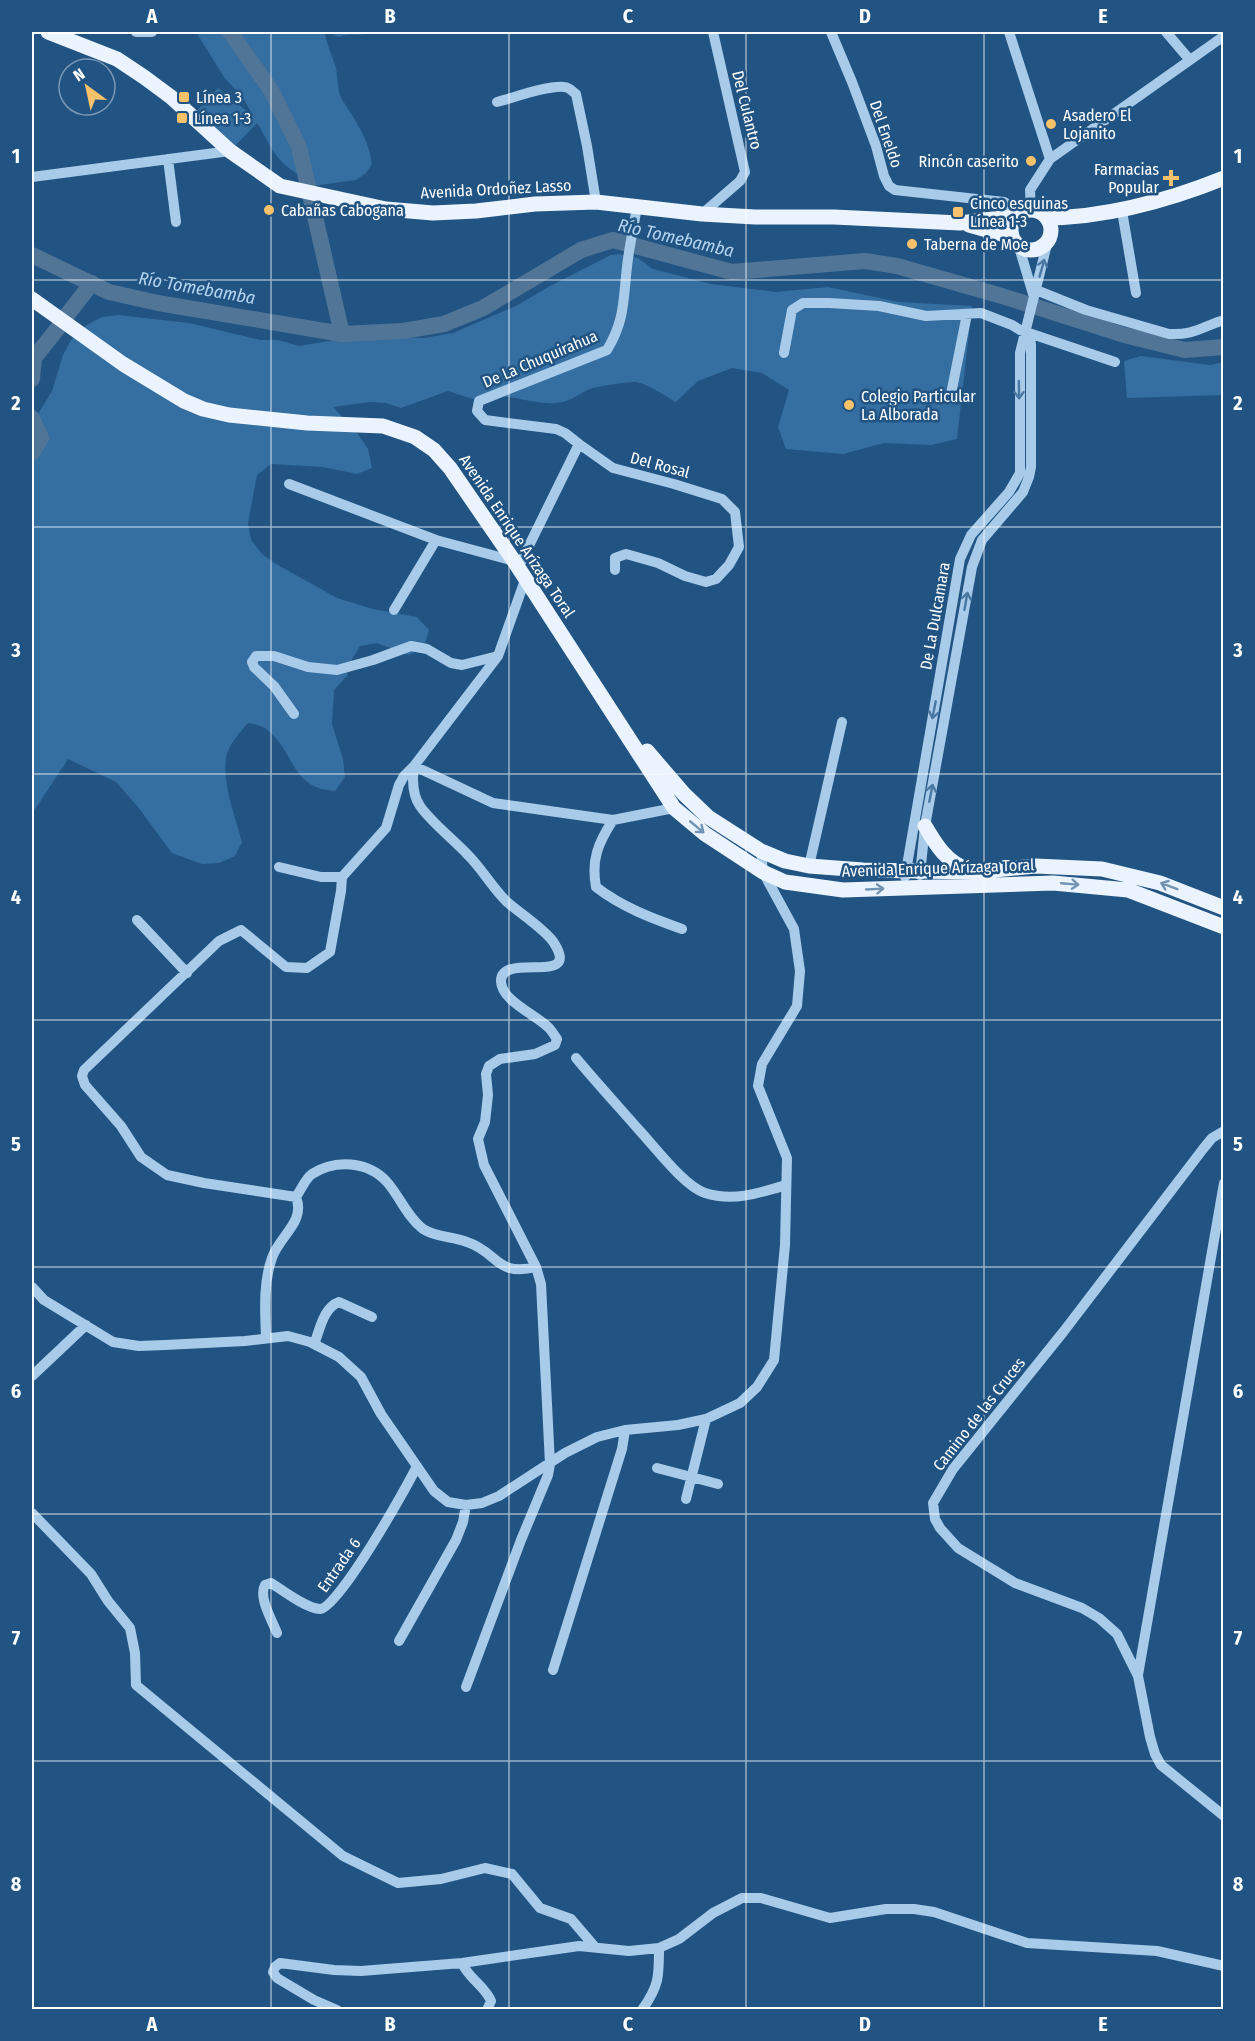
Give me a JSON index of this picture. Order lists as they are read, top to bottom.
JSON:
{
  "streets": {
    "main road": ["Avenida Ordoñez Lasso", "Avenida Enrique Arízaga Toral"],
    "street": [
      "Del Culantro",
      "Del Eneldo",
      "De La Chuquirahua",
      "Del Rosal",
      "De La Dulcamara",
      "Camino de las Cruces",
      "Entrada 6"
    ]
  },
  "crossings": [
    ["Del Culantro", "Avenida Ordoñez Lasso"],
    ["Del Eneldo", "Avenida Ordoñez Lasso"],
    ["Del Eneldo", "De La Dulcamara"],
    ["Avenida Ordoñez Lasso", "De La Chuquirahua"],
    ["Avenida Ordoñez Lasso", "De La Dulcamara"],
    ["De La Chuquirahua", "Del Rosal"],
    ["Avenida Enrique Arízaga Toral", "De La Dulcamara"]
  ],
  "water": ["Río Tomebamba"],
  "places": {
    "transit": ["Línea 3", "Línea 1-3", "Cinco esquinas Línea 1-3"],
    "other": [
      "Asadero El Lojanito",
      "Rincón caserito",
      "Cabañas Cabogana",
      "Taberna de Moe",
      "Colegio Particular La Alborada"
    ],
    "health": ["Farmacias Popular"]
  },
  "north": "top left",
  "grid": {
    "columns": [
      "A",
      "B",
      "C",
      "D",
      "E"
    ],
    "rows": [
      "1",
      "2",
      "3",
      "4",
      "5",
      "6",
      "7",
      "8"
    ]
  }
}
